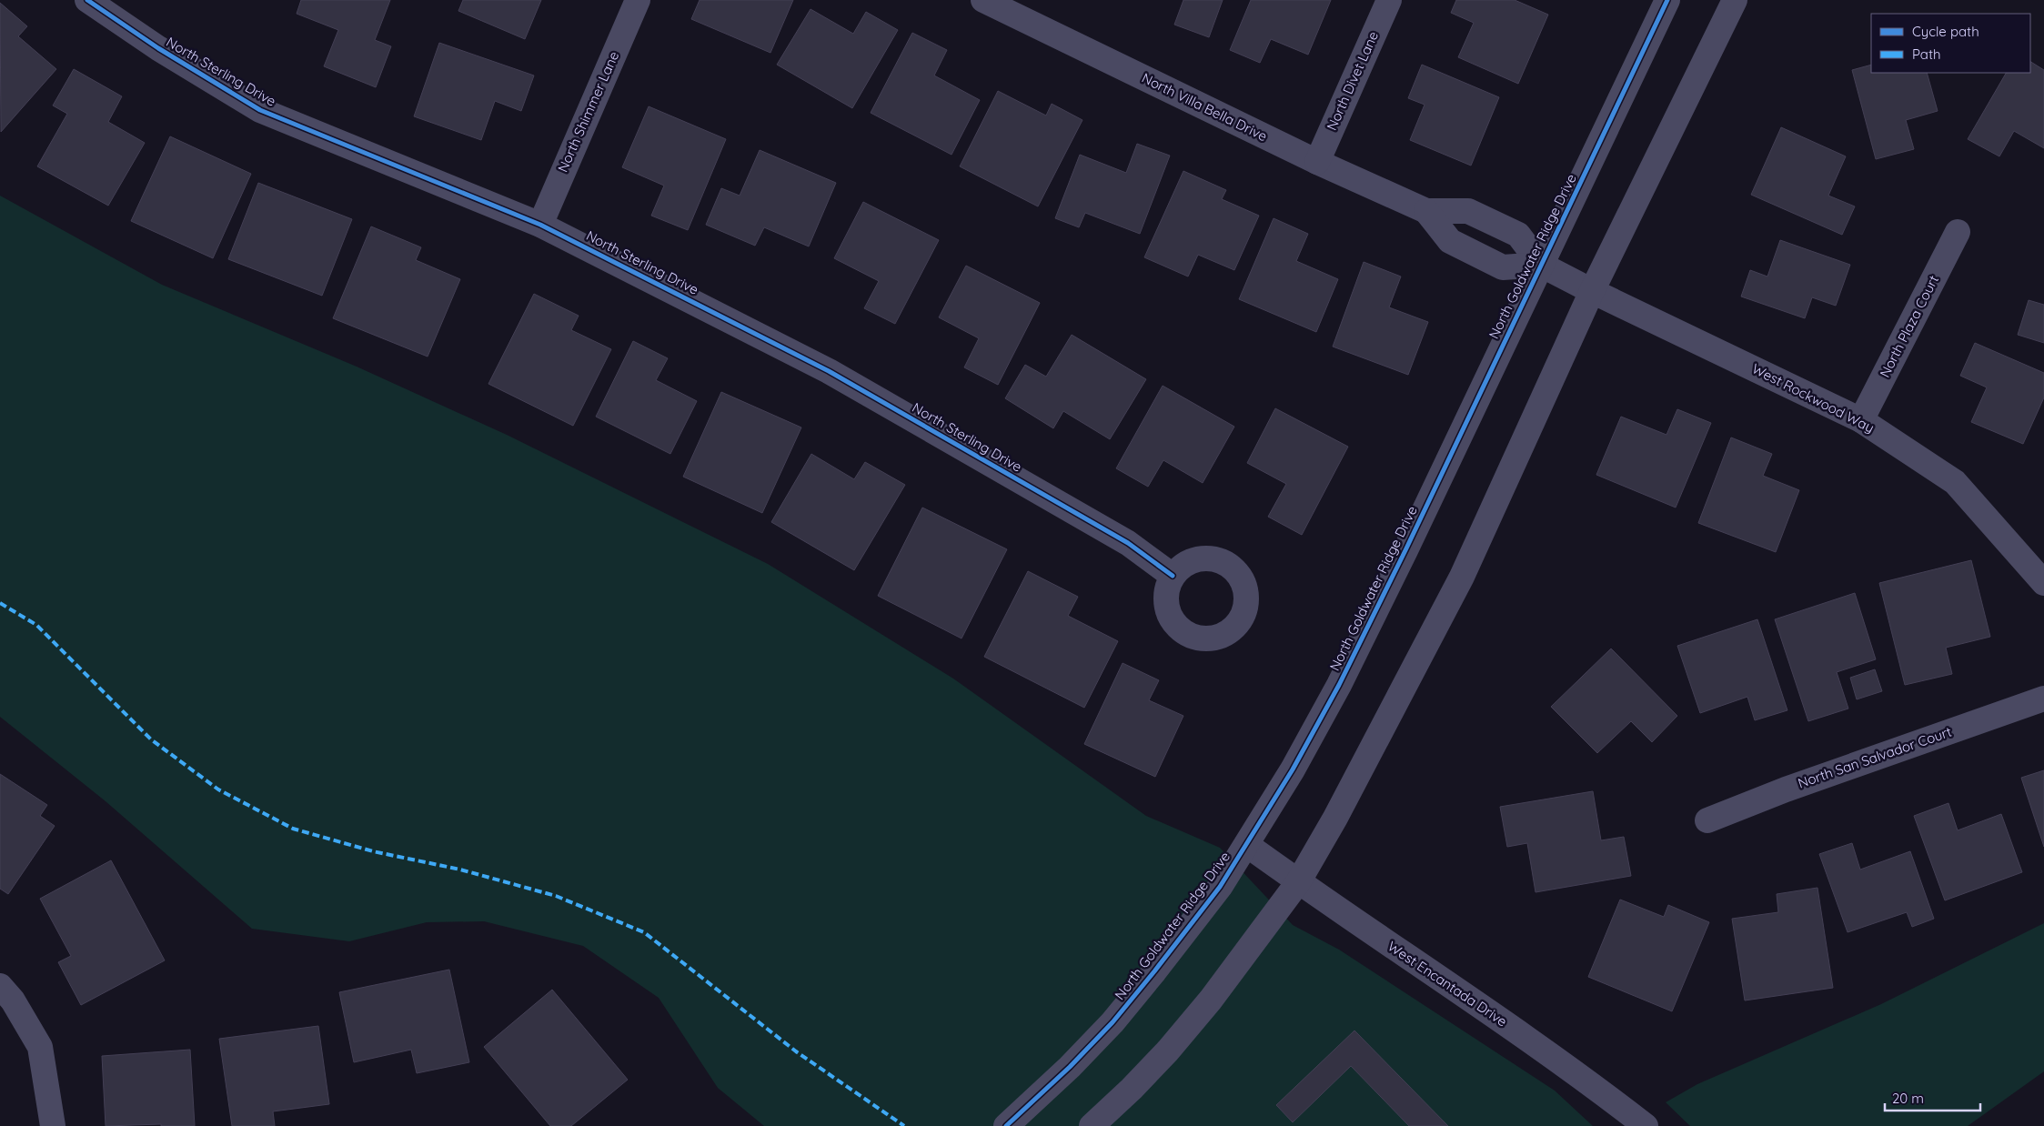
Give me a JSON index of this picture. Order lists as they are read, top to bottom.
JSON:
{
  "streets": {
    "street": [
      "North Sterling Drive",
      "North Divet Lane",
      "North Villa Bella Drive",
      "North Shimmer Lane",
      "North Goldwater Ridge Drive",
      "North Plaza Court",
      "West Rockwood Way",
      "North San Salvador Court",
      "West Encantada Drive"
    ]
  },
  "crossings": [
    ["North Sterling Drive", "North Shimmer Lane"],
    ["North Divet Lane", "North Villa Bella Drive"],
    ["North Villa Bella Drive", "North Goldwater Ridge Drive"],
    ["North Villa Bella Drive", "West Rockwood Way"],
    ["North Goldwater Ridge Drive", "West Encantada Drive"],
    ["North Plaza Court", "West Rockwood Way"]
  ],
  "legend": ["Cycle path", "Path"],
  "scale_bar": "20 m"
}
